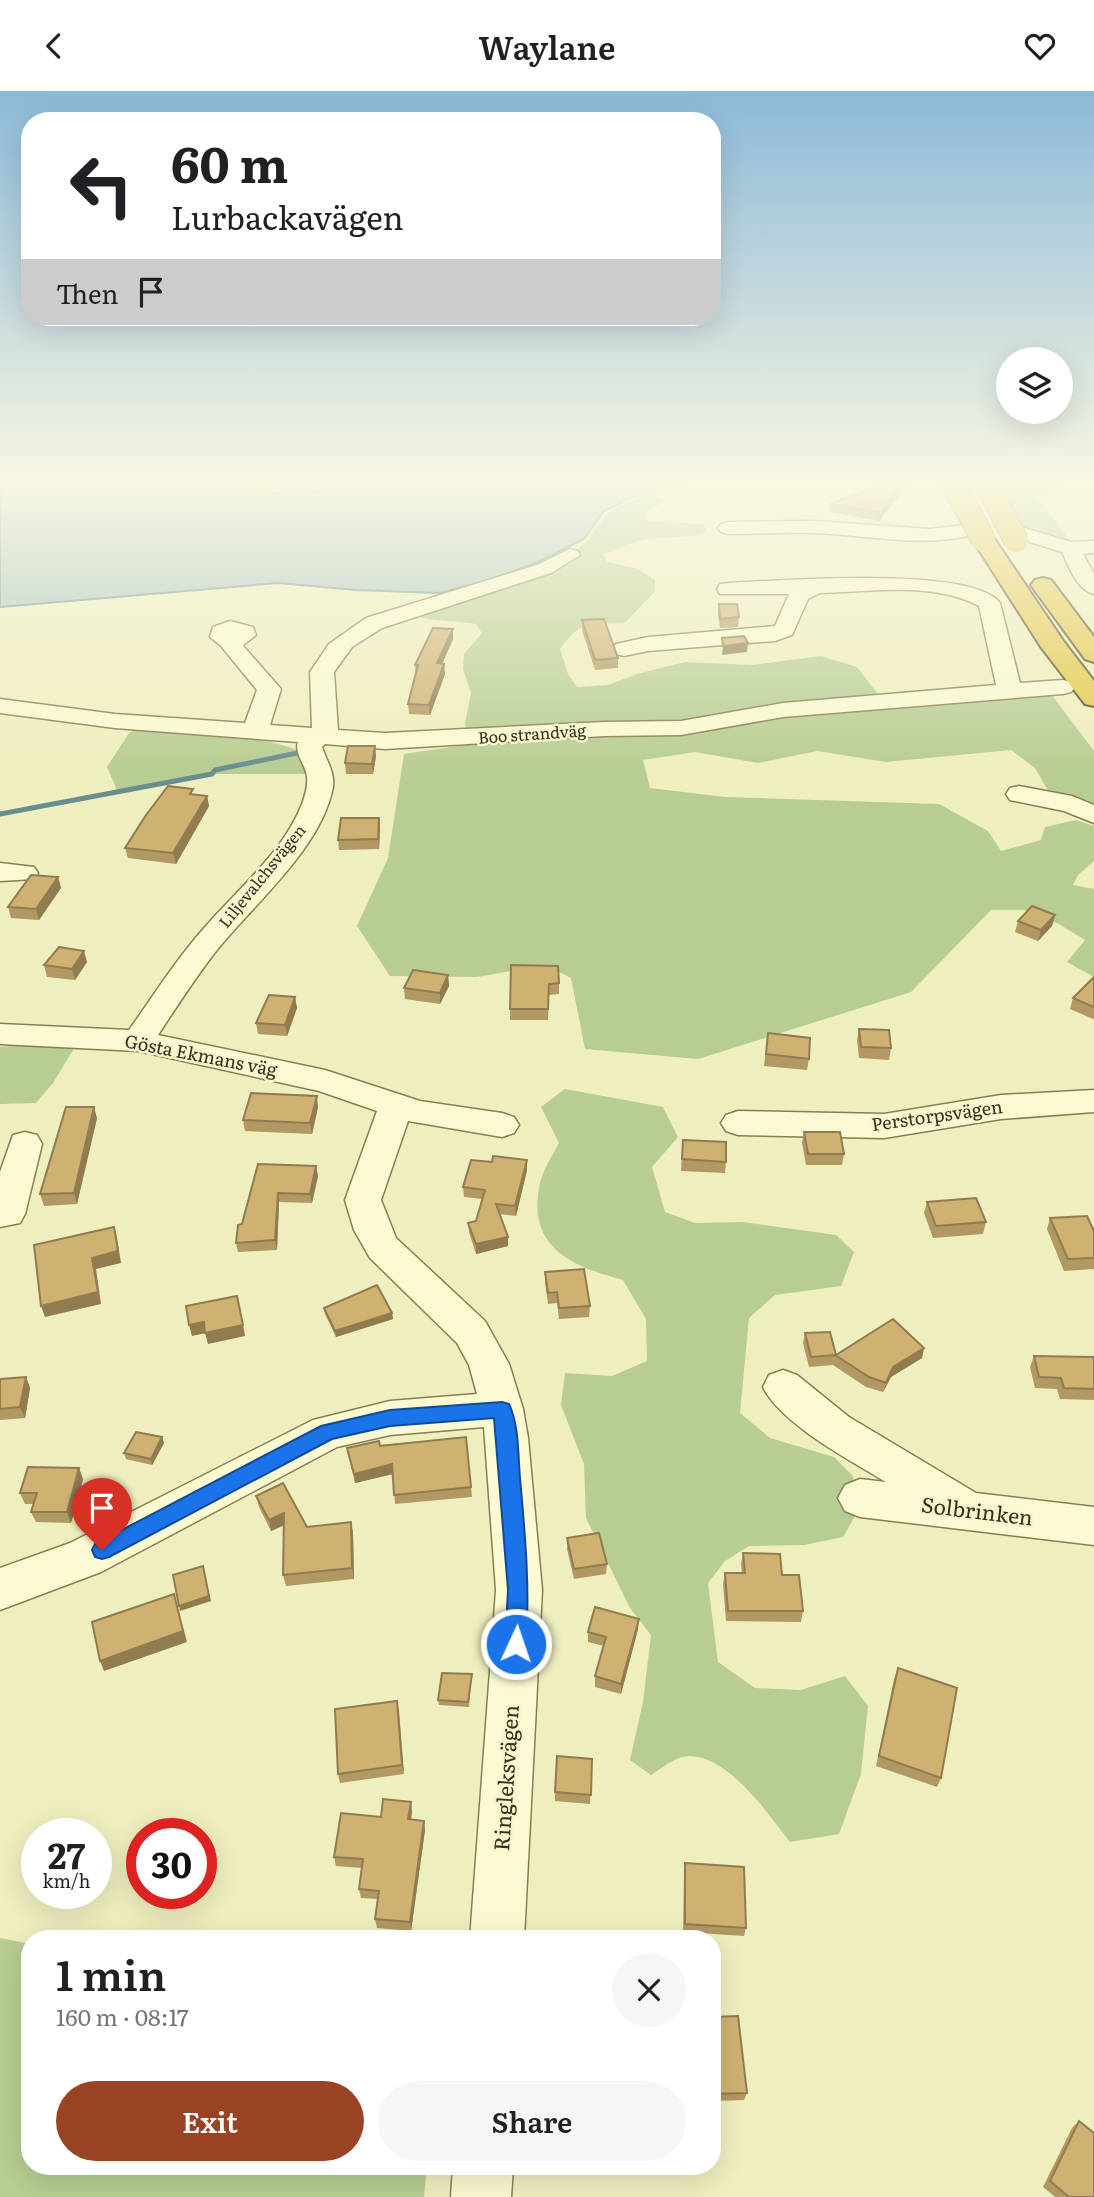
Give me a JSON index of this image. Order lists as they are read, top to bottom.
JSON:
{
  "streets": {
    "street": [
      "Boo strandväg",
      "Liljevalchsvägen",
      "Gösta Ekmans väg",
      "Perstorpsvägen",
      "Solbrinken",
      "Ringleksvägen"
    ]
  },
  "crossings": [
    ["Boo strandväg", "Liljevalchsvägen"],
    ["Liljevalchsvägen", "Gösta Ekmans väg"],
    ["Gösta Ekmans väg", "Ringleksvägen"]
  ],
  "page": {
    "header": "Waylane",
    "turn": ["60 m", "Lurbackavägen"],
    "then": "Then",
    "speed": "27 km/h",
    "limit": "30",
    "heading": ["1 min", "160 m · 08:17"],
    "buttons": ["Exit", "Share"]
  }
}
